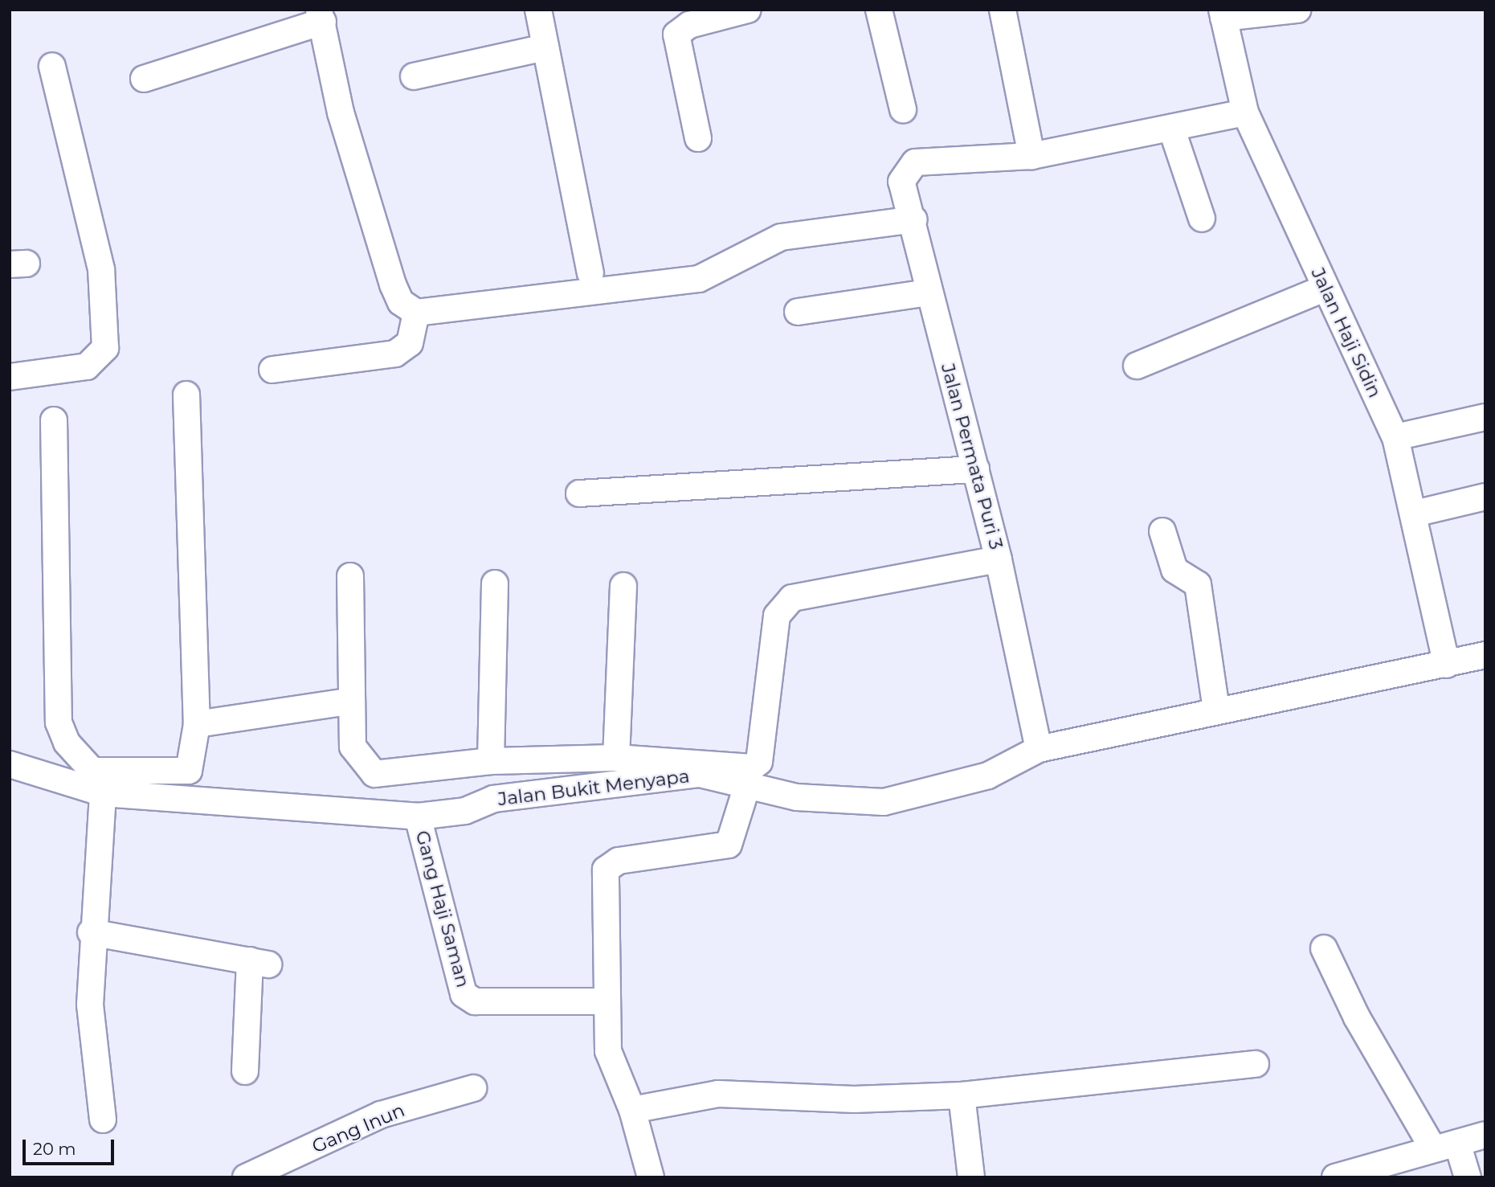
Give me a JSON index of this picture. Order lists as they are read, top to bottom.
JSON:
{
  "streets": {
    "street": [
      "Jalan Haji Sidin",
      "Jalan Permata Puri 3",
      "Jalan Bukit Menyapa",
      "Gang Haji Saman",
      "Gang Inun"
    ]
  },
  "crossings": [
    ["Jalan Haji Sidin", "Jalan Bukit Menyapa"],
    ["Jalan Permata Puri 3", "Jalan Bukit Menyapa"],
    ["Jalan Bukit Menyapa", "Gang Haji Saman"]
  ],
  "scale_bar": "20 m"
}
